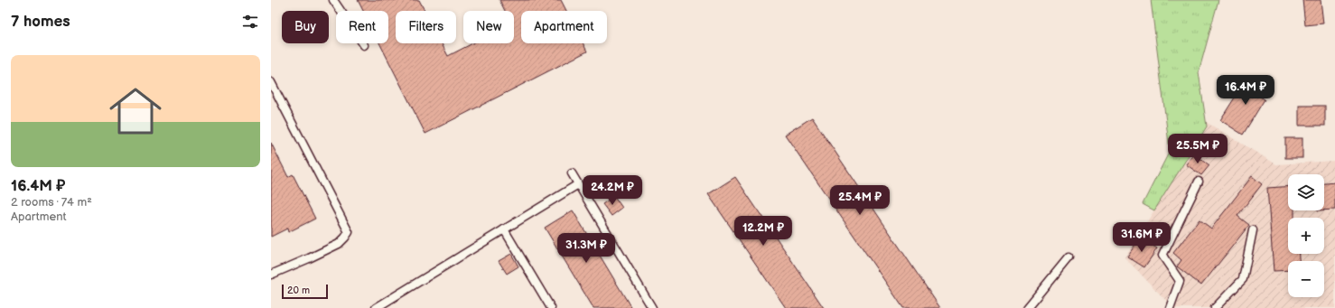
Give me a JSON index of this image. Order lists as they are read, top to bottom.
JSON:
{
  "scale_bar": "20 m",
  "page": {
    "heading": "7 homes",
    "chip": [
      "Buy",
      "Rent",
      "Filters",
      "New",
      "Apartment"
    ],
    "list": [
      {
        "name": "16.4M ₽",
        "note": "2 rooms · 74 m² · Apartment"
      }
    ],
    "price": [
      "16.4M ₽",
      "25.5M ₽",
      "24.2M ₽",
      "25.4M ₽",
      "12.2M ₽",
      "31.6M ₽",
      "31.3M ₽"
    ],
    "map_buttons": ["+", "−"],
    "scale": "20 m"
  }
}
